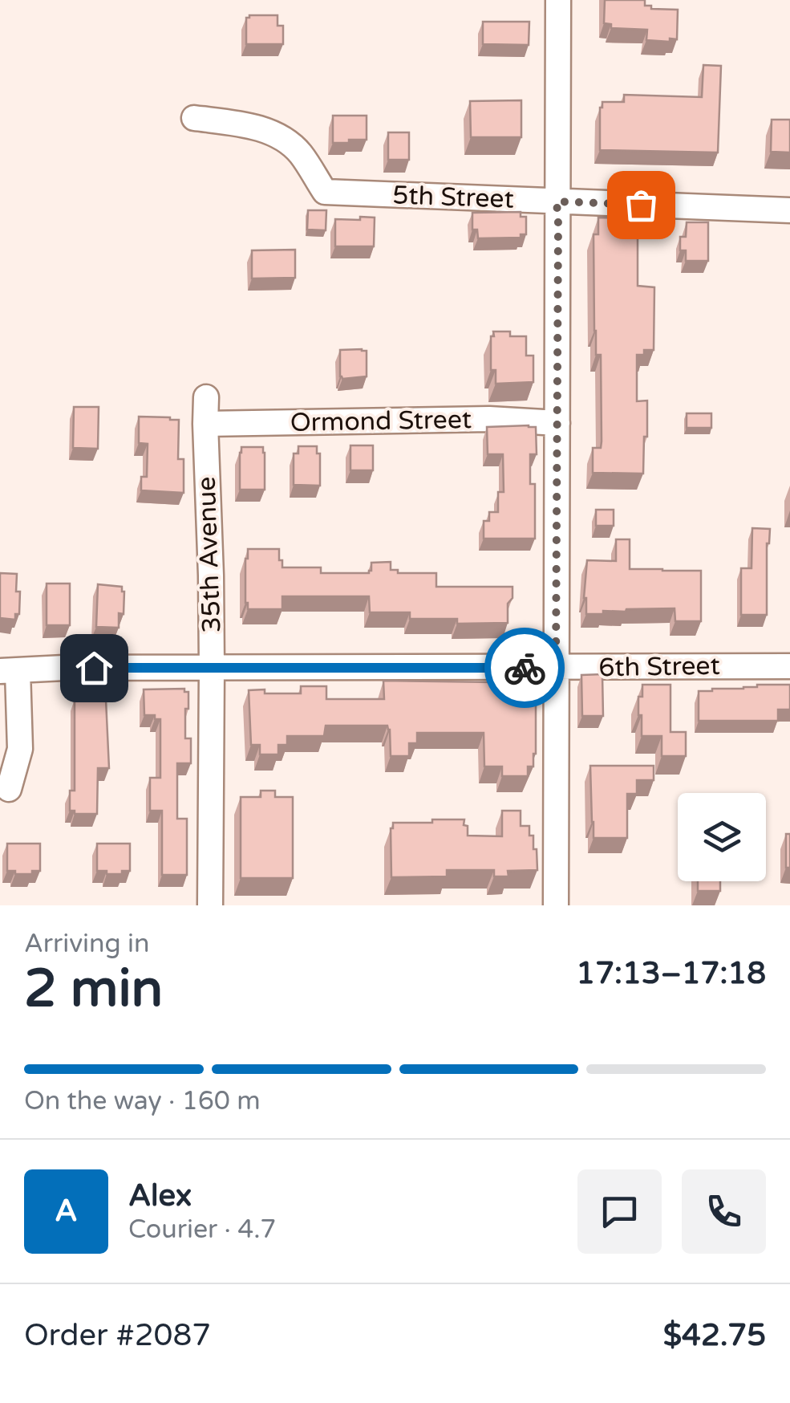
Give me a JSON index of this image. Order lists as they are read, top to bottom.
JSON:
{
  "streets": {
    "street": [
      "5th Street",
      "Ormond Street",
      "35th Avenue",
      "6th Street"
    ]
  },
  "crossings": [
    ["Ormond Street", "35th Avenue"],
    ["35th Avenue", "6th Street"]
  ],
  "page": {
    "heading": ["2 min", "Arriving in", "17:13–17:18"],
    "panel": [
      "Alex",
      "Courier · 4.7",
      "Order #2087",
      "$42.75"
    ],
    "bar": "On the way · 160 m",
    "round": "A"
  }
}
